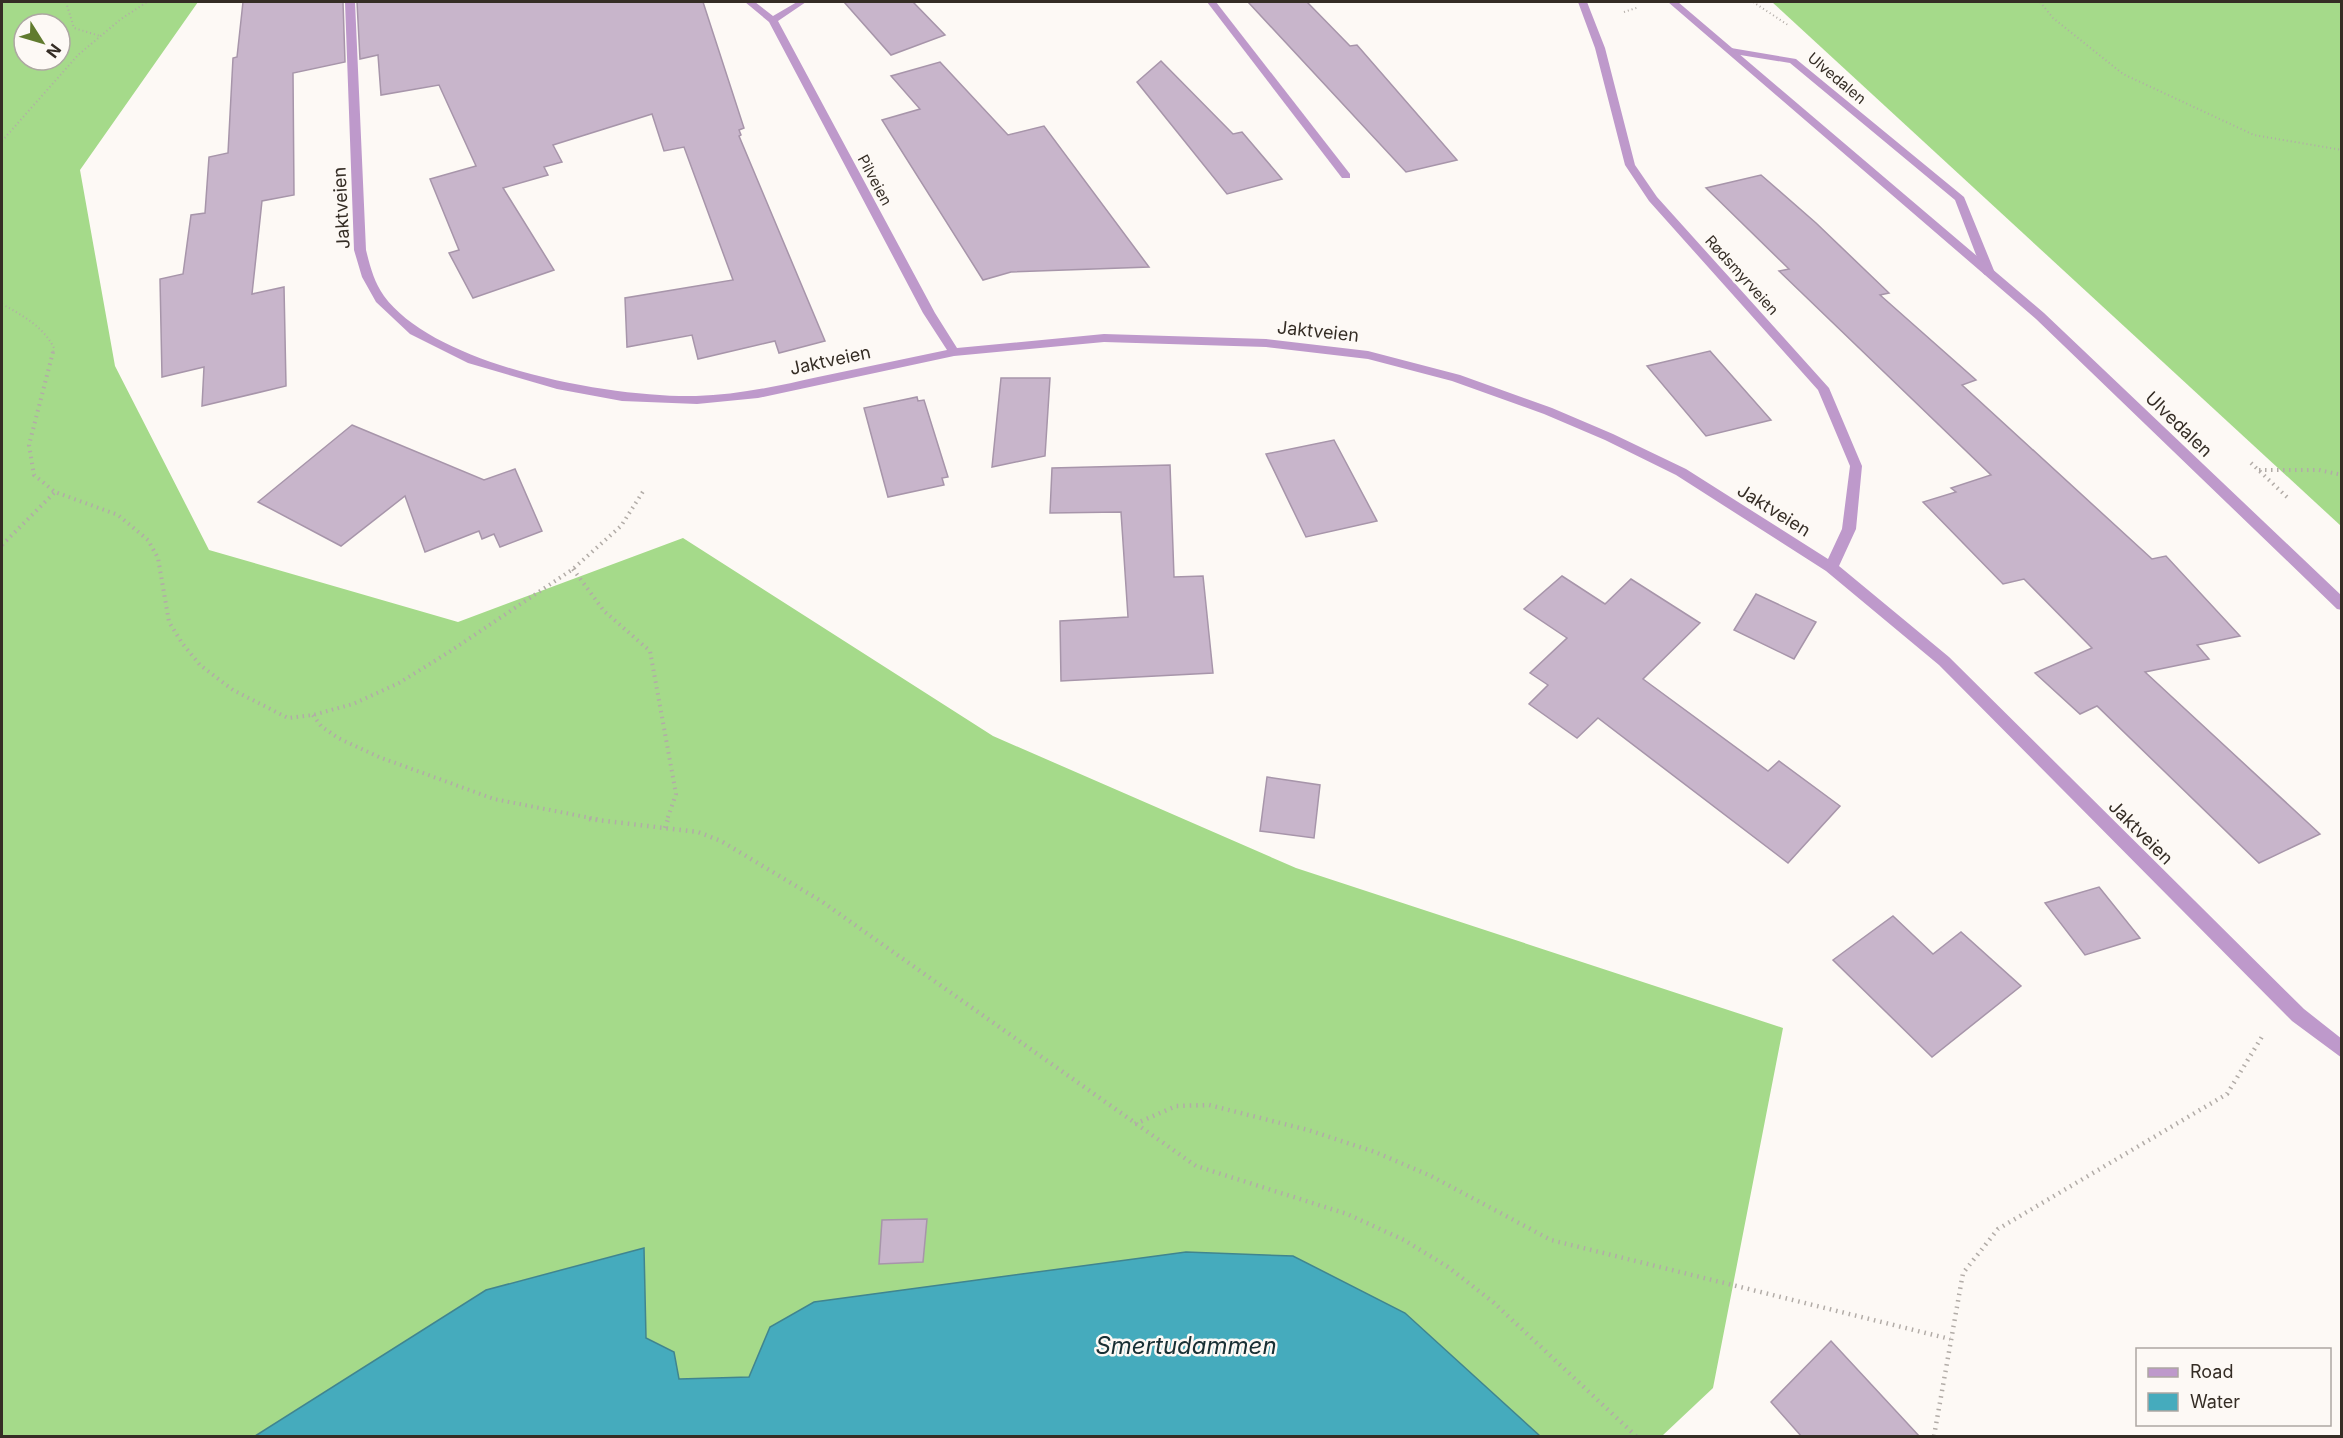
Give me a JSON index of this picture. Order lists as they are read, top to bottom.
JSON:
{
  "streets": {
    "street": [
      "Ulvedalen",
      "Pilveien",
      "Jaktveien",
      "Rødsmyrveien"
    ]
  },
  "crossings": [
    ["Pilveien", "Jaktveien"],
    ["Jaktveien", "Rødsmyrveien"]
  ],
  "water": ["Smertudammen"],
  "legend": ["Road", "Water"],
  "north": "bottom right"
}
